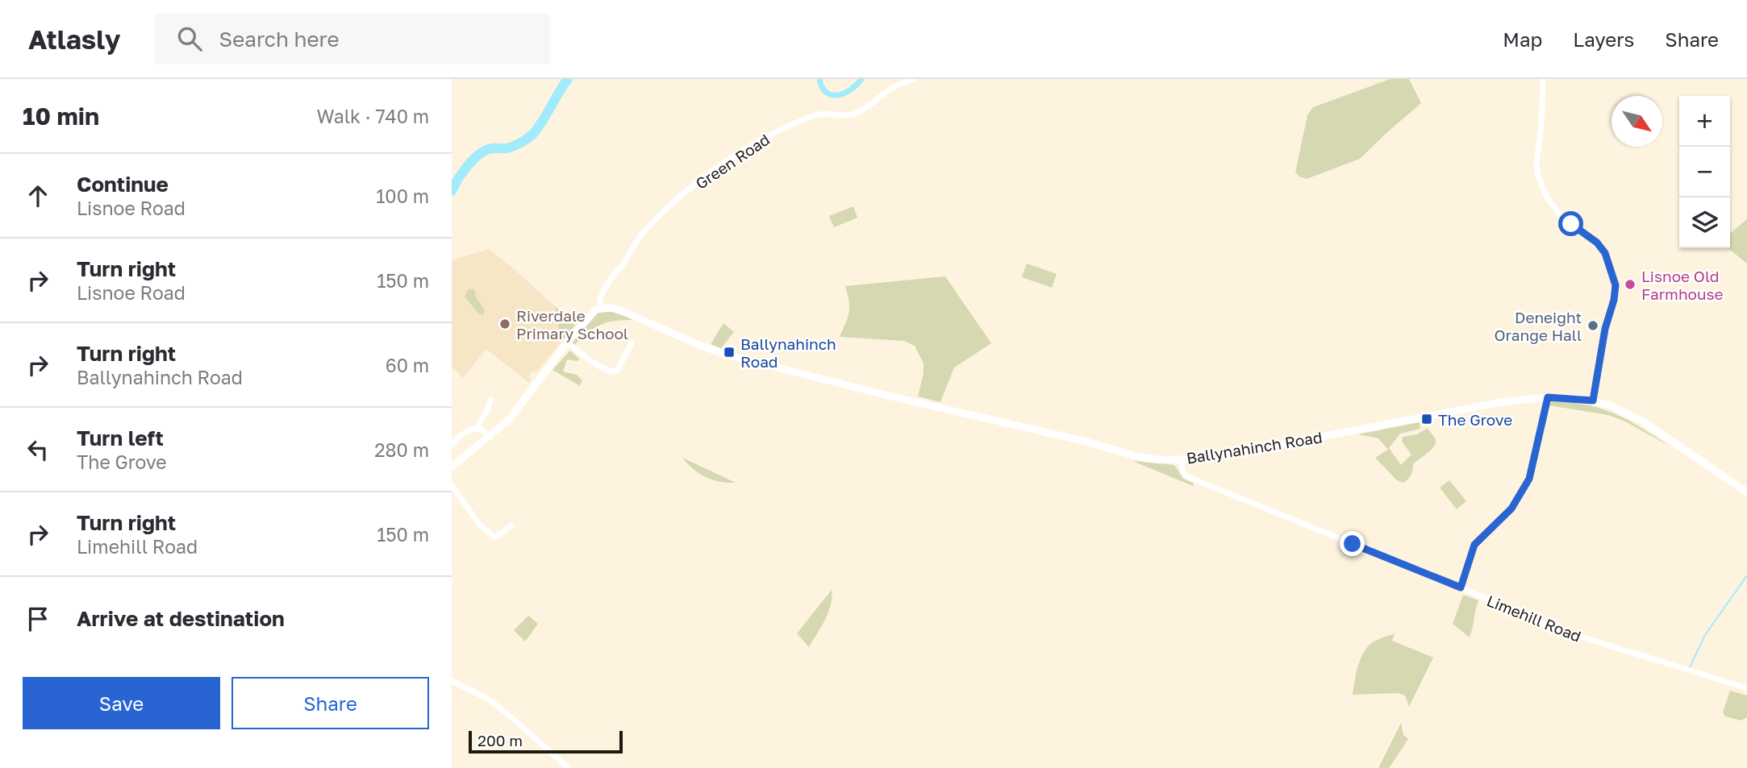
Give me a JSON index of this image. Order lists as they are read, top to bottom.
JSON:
{
  "streets": {
    "street": ["Green Road", "Ballynahinch Road", "Limehill Road"]
  },
  "crossings": [
    ["Green Road", "Ballynahinch Road"],
    ["Ballynahinch Road", "Limehill Road"]
  ],
  "places": {
    "other": ["Lisnoe Old Farmhouse", "Riverdale Primary School", "Deneight Orange Hall"],
    "transit": ["Ballynahinch Road", "The Grove"]
  },
  "scale_bar": "200 m",
  "north": "bottom right",
  "page": {
    "header": "Atlasly",
    "search": "Search here",
    "nav": ["Map", "Layers", "Share"],
    "heading": ["10 min", "Walk · 740 m"],
    "map_buttons": ["+", "−"],
    "list": [
      ["Continue", "Lisnoe Road", "100 m"],
      ["Turn right", "Lisnoe Road", "150 m"],
      ["Turn right", "Ballynahinch Road", "60 m"],
      ["Turn left", "The Grove", "280 m"],
      ["Turn right", "Limehill Road", "150 m"],
      "Arrive at destination"
    ],
    "buttons": ["Save", "Share"],
    "scale": "200 m"
  }
}
